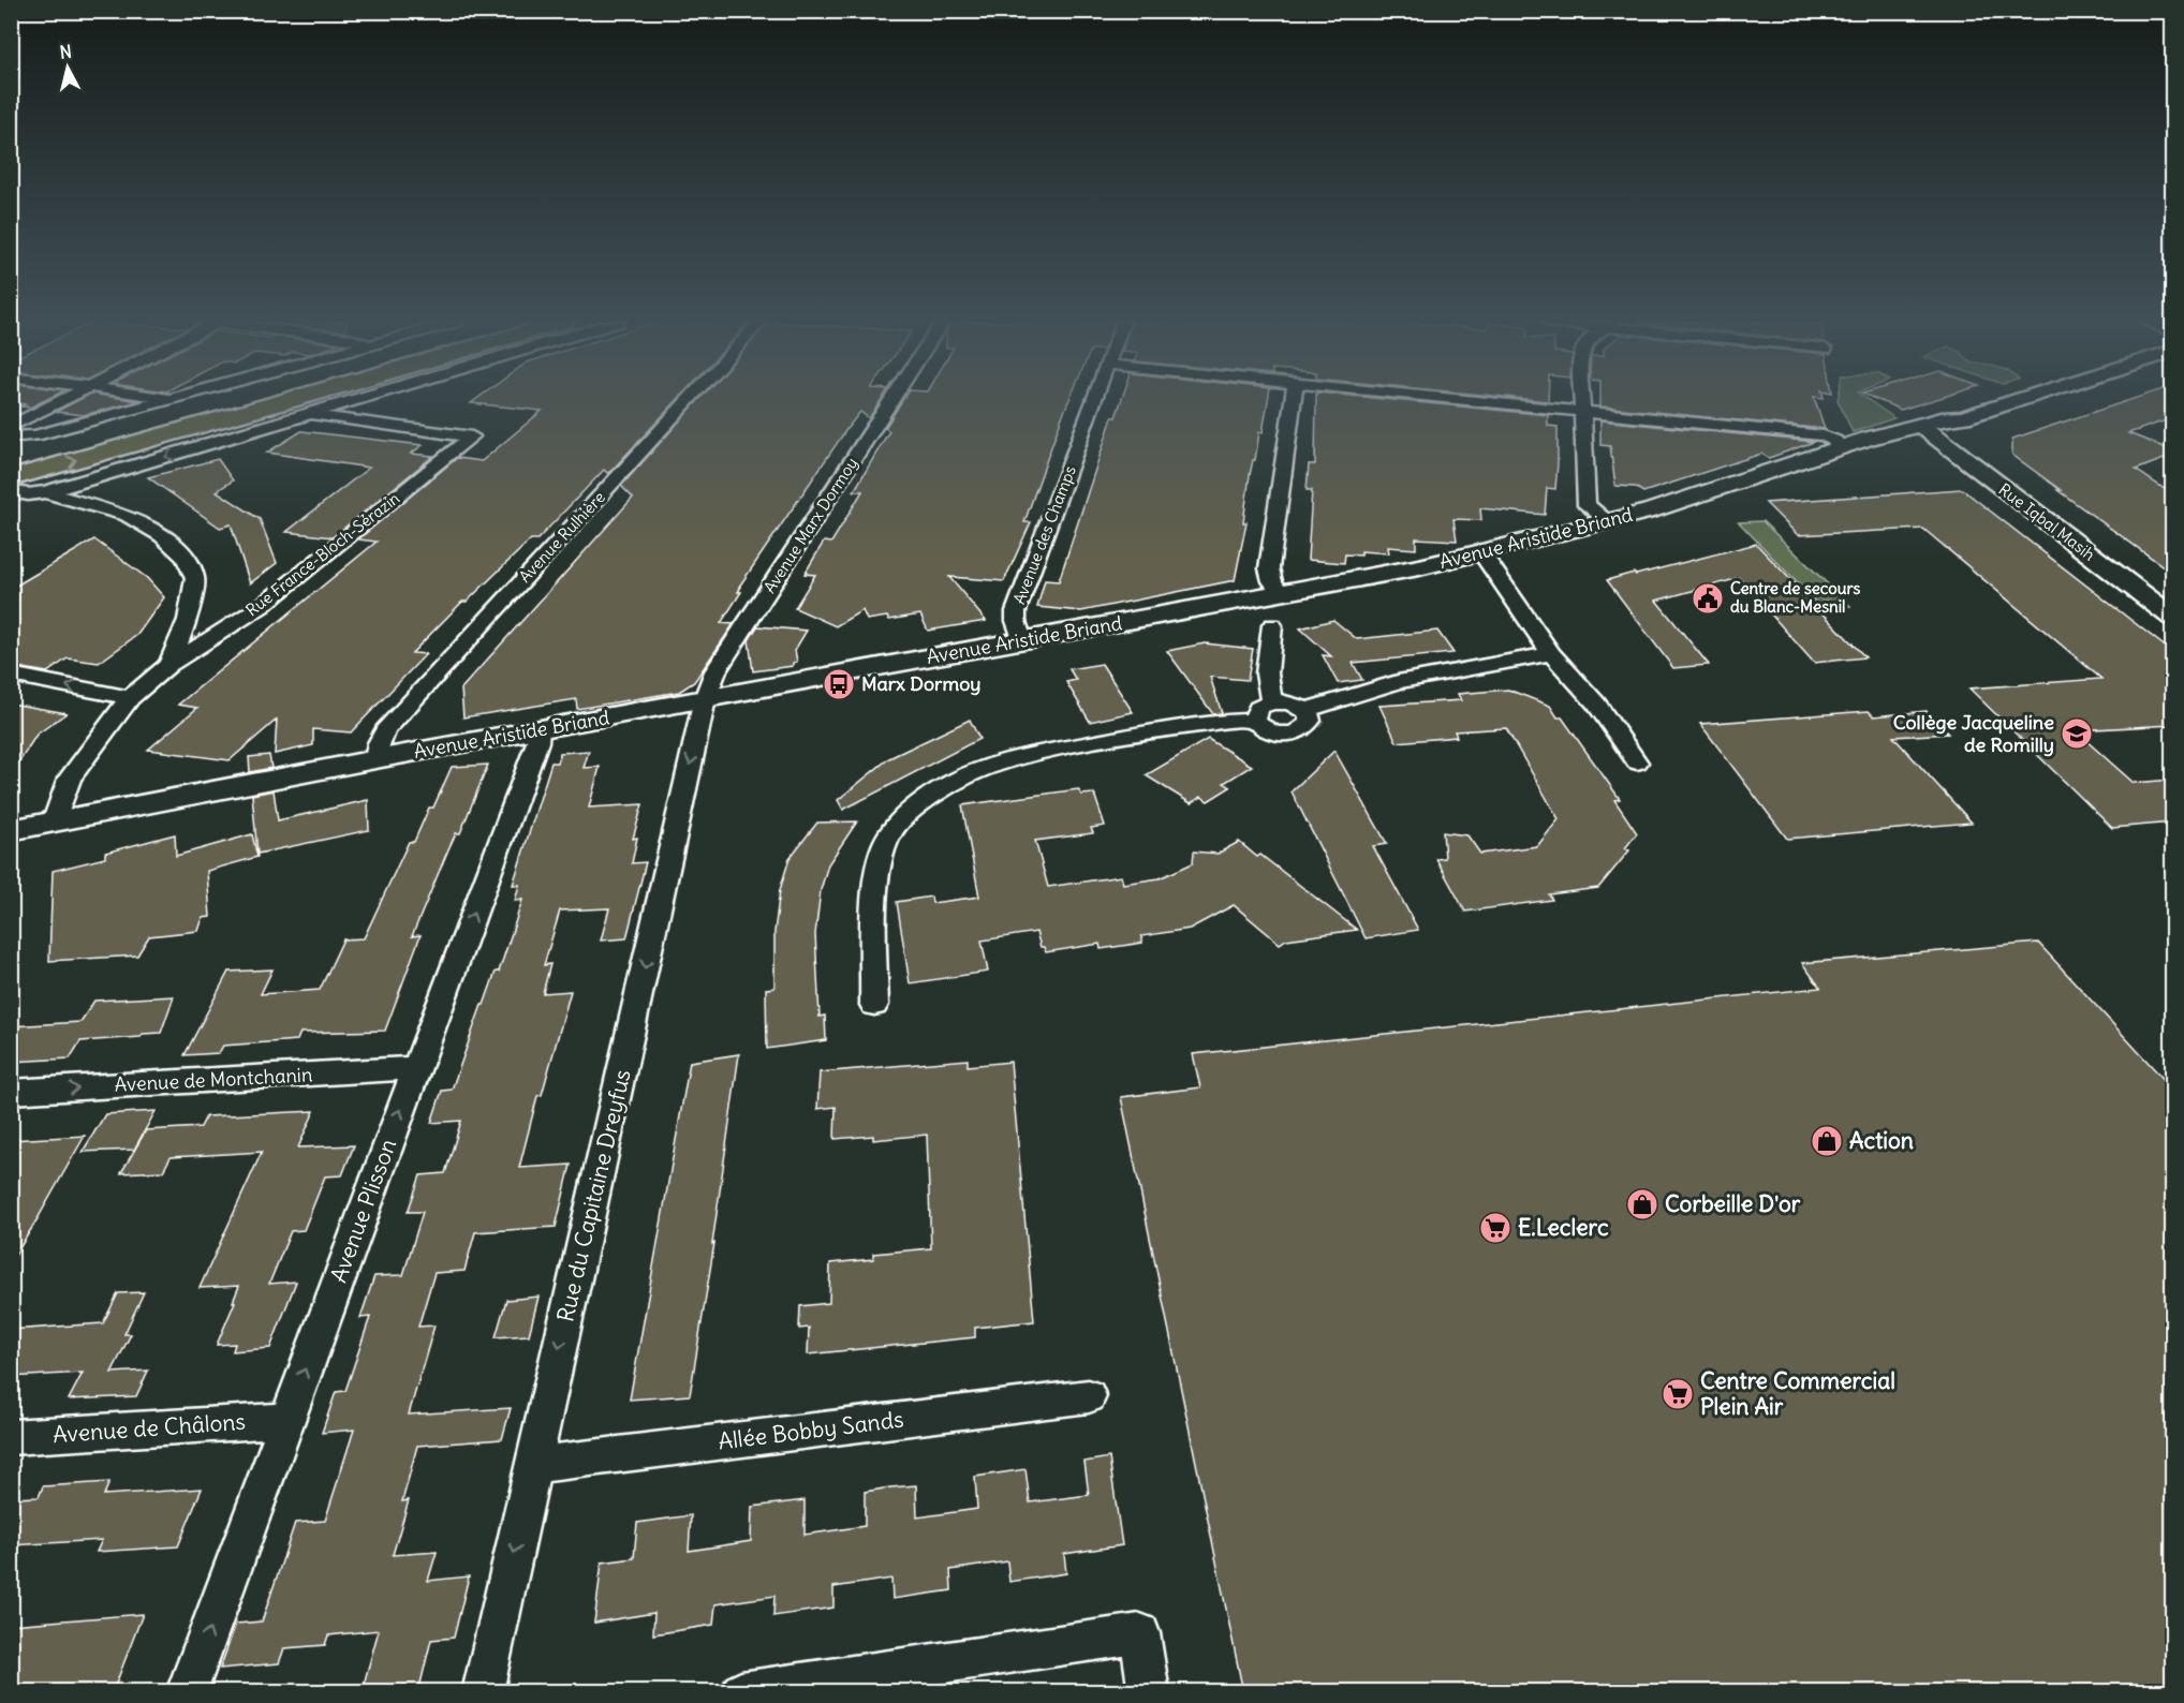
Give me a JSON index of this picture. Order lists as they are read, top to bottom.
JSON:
{
  "streets": {
    "street": [
      "Rue Iqbal Masih",
      "Avenue Marx Dormoy",
      "Avenue des Champs",
      "Avenue Rulhière",
      "Avenue Aristide Briand",
      "Rue France-Bloch-Sérazin",
      "Avenue de Montchanin",
      "Rue du Capitaine Dreyfus",
      "Avenue Plisson",
      "Avenue de Châlons",
      "Allée Bobby Sands"
    ]
  },
  "crossings": [
    ["Rue Iqbal Masih", "Avenue Aristide Briand"],
    ["Avenue Marx Dormoy", "Avenue Aristide Briand"],
    ["Avenue Marx Dormoy", "Rue du Capitaine Dreyfus"],
    ["Avenue des Champs", "Avenue Aristide Briand"],
    ["Avenue Rulhière", "Avenue Aristide Briand"],
    ["Avenue Aristide Briand", "Rue France-Bloch-Sérazin"],
    ["Avenue Aristide Briand", "Rue du Capitaine Dreyfus"],
    ["Avenue Aristide Briand", "Avenue Plisson"],
    ["Avenue de Montchanin", "Avenue Plisson"],
    ["Rue du Capitaine Dreyfus", "Allée Bobby Sands"],
    ["Avenue Plisson", "Avenue de Châlons"]
  ],
  "one_way": ["Avenue de Montchanin", "Rue du Capitaine Dreyfus", "Avenue Plisson"],
  "places": {
    "public building": ["Centre de secours du Blanc-Mesnil"],
    "bus stop": ["Marx Dormoy"],
    "school or university": ["Collège Jacqueline de Romilly"],
    "shop": ["Action", "Corbeille D'or"],
    "supermarket": ["E.Leclerc", "Centre Commercial Plein Air"]
  },
  "north": "top"
}
